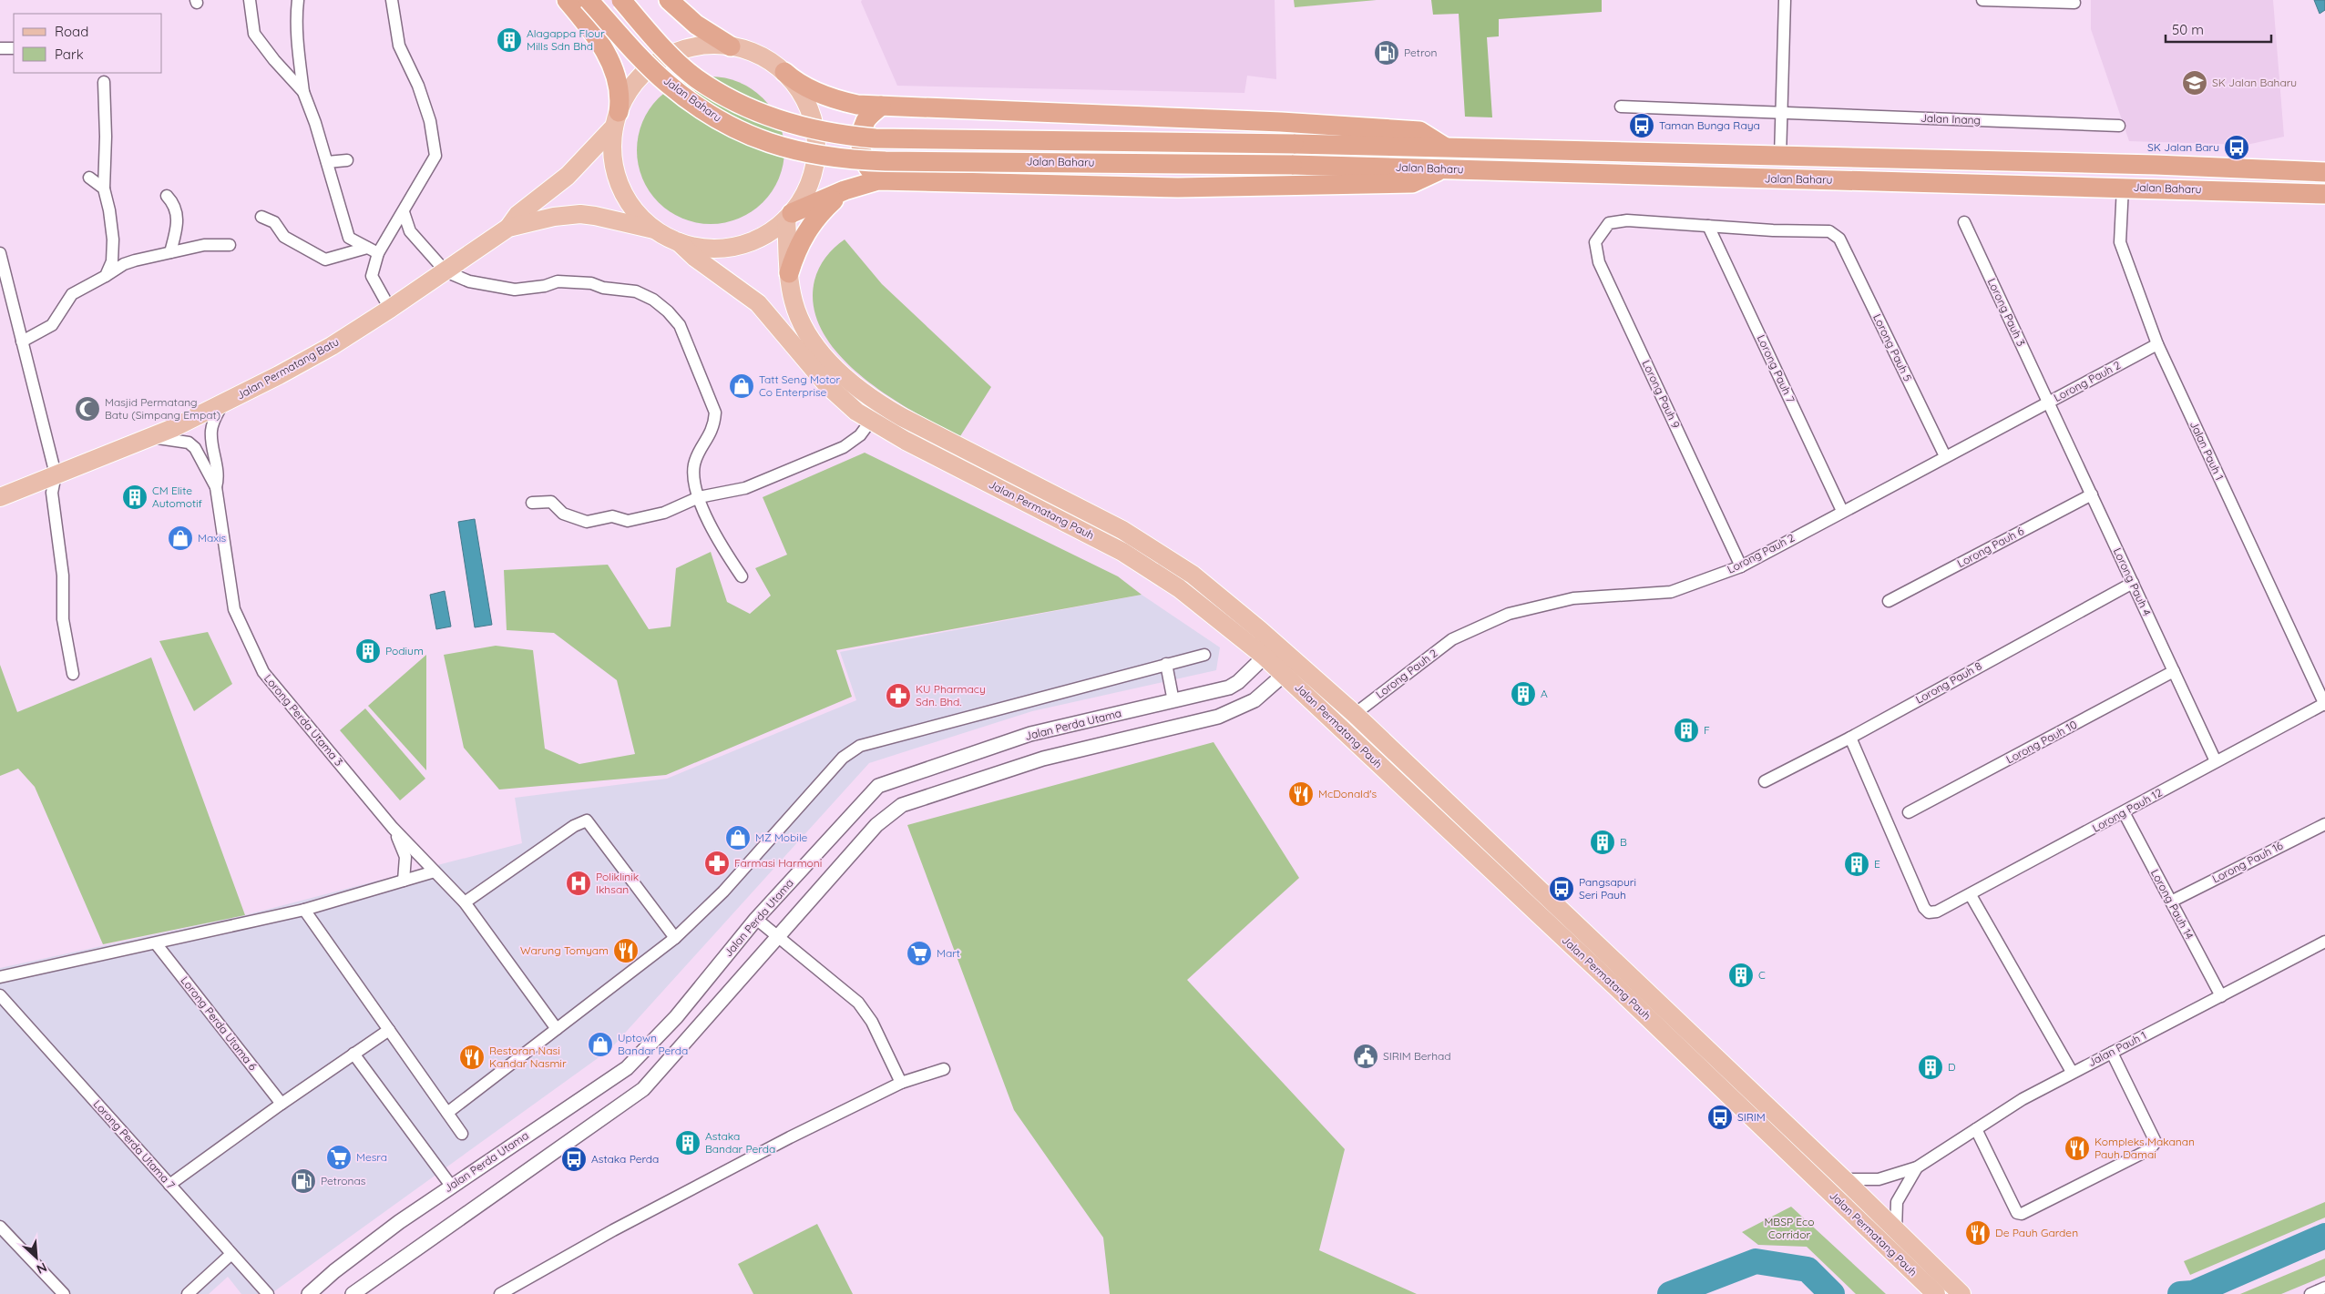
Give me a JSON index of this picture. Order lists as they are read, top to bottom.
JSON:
{
  "streets": {
    "highway": ["Jalan Baharu"],
    "main road": ["Jalan Permatang Batu", "Jalan Permatang Pauh"],
    "street": [
      "Jalan Inang",
      "Lorong Pauh 3",
      "Lorong Pauh 5",
      "Lorong Pauh 7",
      "Lorong Pauh 2",
      "Lorong Pauh 9",
      "Jalan Pauh 1",
      "Lorong Pauh 6",
      "Lorong Pauh 4",
      "Lorong Pauh 8",
      "Lorong Perda Utama 3",
      "Jalan Perda Utama",
      "Lorong Pauh 10",
      "Lorong Pauh 12",
      "Lorong Pauh 16",
      "Lorong Pauh 14",
      "Lorong Perda Utama 6",
      "Lorong Perda Utama 7"
    ]
  },
  "crossings": [
    ["Jalan Baharu", "Jalan Pauh 1"],
    ["Lorong Pauh 3", "Lorong Pauh 2"],
    ["Lorong Pauh 3", "Lorong Pauh 4"],
    ["Lorong Pauh 5", "Lorong Pauh 7"],
    ["Lorong Pauh 5", "Lorong Pauh 2"],
    ["Lorong Pauh 5", "Lorong Pauh 9"],
    ["Jalan Permatang Batu", "Lorong Perda Utama 3"],
    ["Lorong Pauh 7", "Lorong Pauh 2"],
    ["Lorong Pauh 7", "Lorong Pauh 9"],
    ["Lorong Pauh 2", "Lorong Pauh 9"],
    ["Lorong Pauh 2", "Jalan Pauh 1"],
    ["Lorong Pauh 2", "Jalan Permatang Pauh"],
    ["Lorong Pauh 2", "Lorong Pauh 4"],
    ["Jalan Pauh 1", "Jalan Permatang Pauh"],
    ["Jalan Pauh 1", "Lorong Pauh 12"],
    ["Jalan Pauh 1", "Lorong Pauh 14"],
    ["Jalan Permatang Pauh", "Jalan Perda Utama"],
    ["Lorong Pauh 6", "Lorong Pauh 4"],
    ["Lorong Pauh 4", "Lorong Pauh 8"],
    ["Lorong Pauh 4", "Lorong Pauh 10"],
    ["Lorong Pauh 4", "Lorong Pauh 12"],
    ["Lorong Pauh 8", "Lorong Pauh 12"],
    ["Lorong Pauh 12", "Lorong Pauh 14"],
    ["Lorong Pauh 16", "Lorong Pauh 14"]
  ],
  "parks": ["MBSP Eco Corridor"],
  "places": {
    "building": [
      "Alagappa Flour Mills Sdn Bhd",
      "CM Elite Automotif",
      "Podium",
      "A",
      "F",
      "B",
      "E",
      "C",
      "D",
      "Astaka Bandar Perda"
    ],
    "fuel station": ["Petron", "Petronas"],
    "school or university": ["SK Jalan Baharu"],
    "bus stop": [
      "Taman Bunga Raya",
      "SK Jalan Baru",
      "Pangsapuri Seri Pauh",
      "SIRIM",
      "Astaka Perda"
    ],
    "shop": [
      "Tatt Seng Motor Co Enterprise",
      "Maxis",
      "MZ Mobile",
      "Uptown Bandar Perda"
    ],
    "mosque": ["Masjid Permatang Batu (Simpang Empat)"],
    "pharmacy": ["KU Pharmacy Sdn. Bhd.", "Farmasi Harmoni"],
    "restaurant": [
      "McDonald's",
      "Warung Tomyam",
      "Restoran Nasi Kandar Nasmir",
      "Kompleks Makanan Pauh Damai",
      "De Pauh Garden"
    ],
    "hospital": ["Poliklinik Ikhsan"],
    "supermarket": ["Mart", "Mesra"],
    "public building": ["SIRIM Berhad"]
  },
  "legend": ["Road", "Park"],
  "scale_bar": "50 m",
  "north": "bottom right"
}
